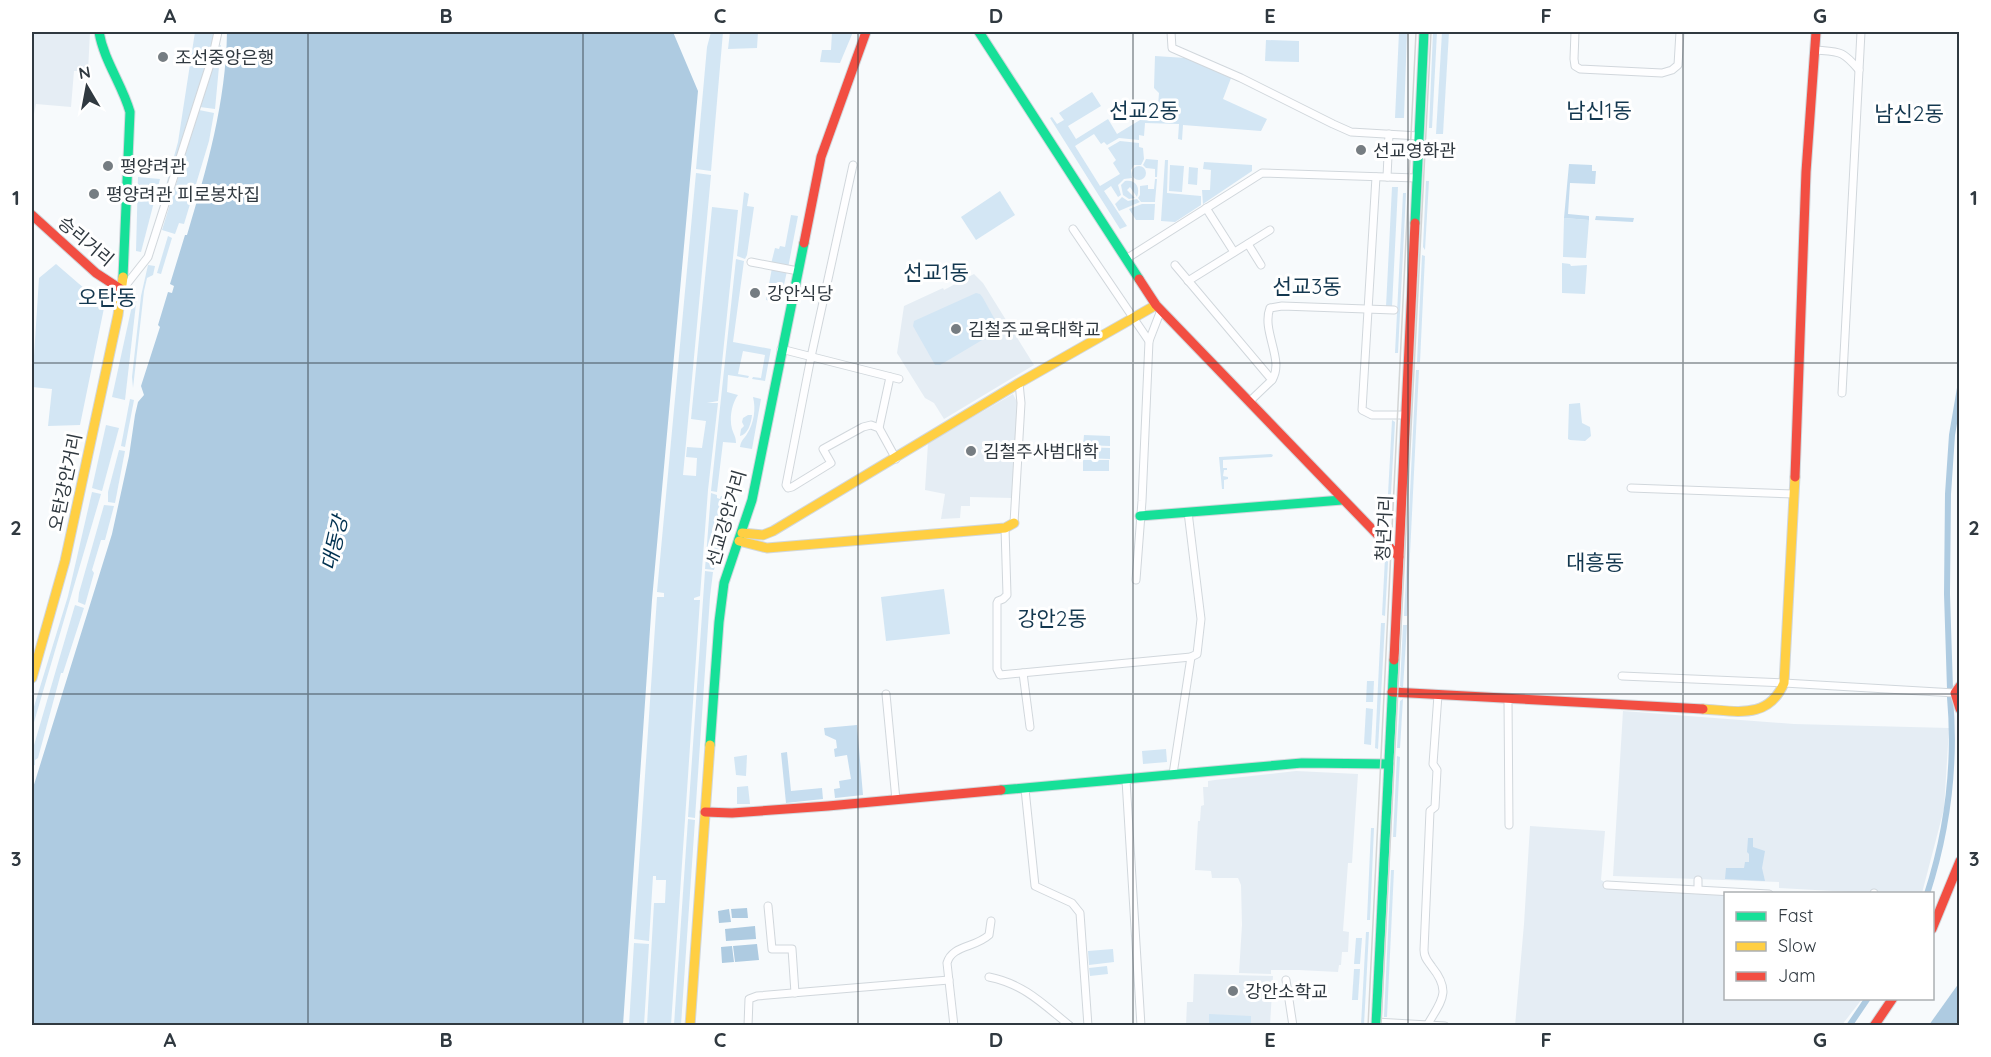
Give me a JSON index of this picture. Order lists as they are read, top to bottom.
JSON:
{
  "streets": {
    "main road": [
      "승리거리",
      "오탄강안거리",
      "선교강안거리",
      "청년거리"
    ]
  },
  "crossings": [
    ["승리거리", "오탄강안거리"]
  ],
  "districts": [
    "선교2동",
    "남신1동",
    "남신2동",
    "선교1동",
    "선교3동",
    "오탄동",
    "대흥동",
    "강안2동"
  ],
  "water": ["대동강"],
  "places": [
    "조선중앙은행",
    "선교영화관",
    "평양려관",
    "평양려관 피로봉차집",
    "강안식당",
    "김철주교육대학교",
    "김철주사범대학",
    "강안소학교"
  ],
  "legend": ["Fast", "Slow", "Jam"],
  "north": "top",
  "grid": {
    "columns": [
      "A",
      "B",
      "C",
      "D",
      "E",
      "F",
      "G"
    ],
    "rows": ["1", "2", "3"]
  }
}
